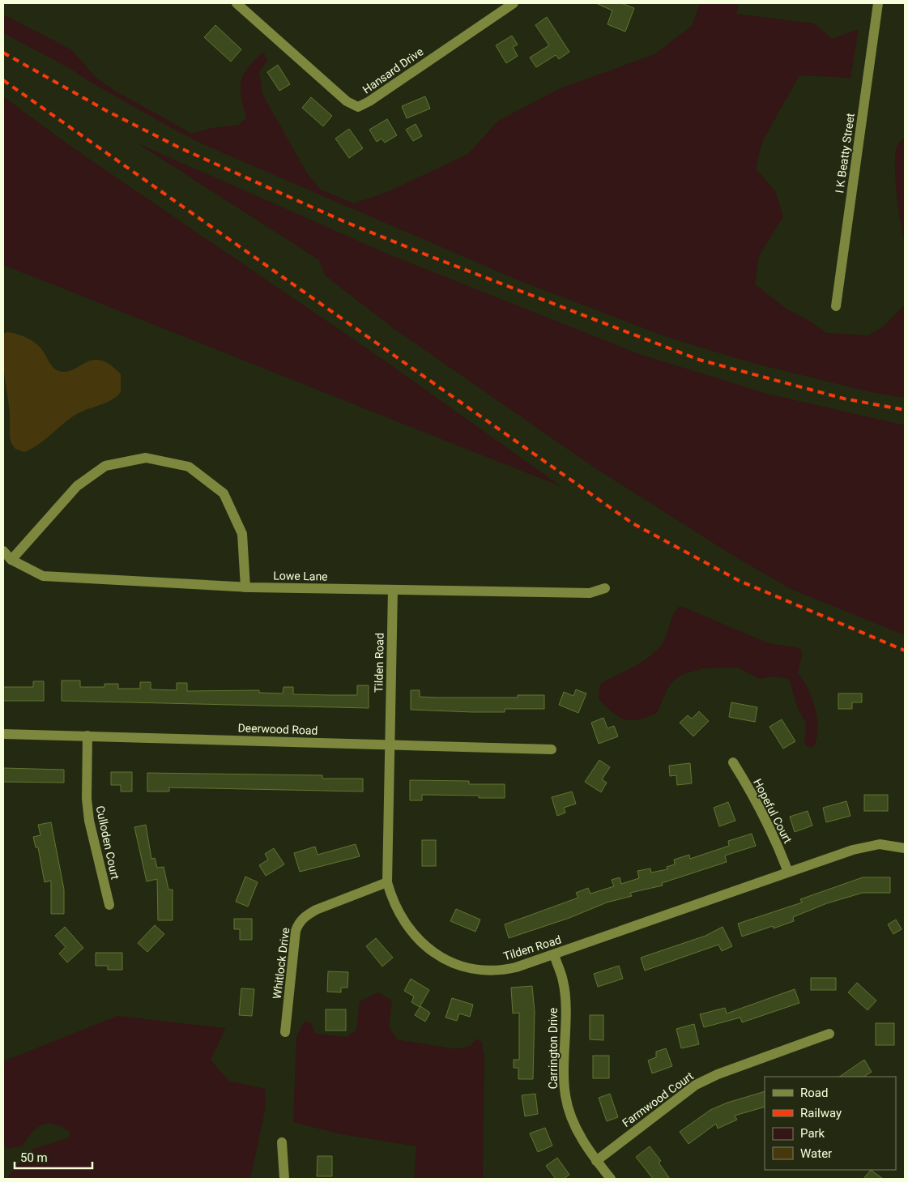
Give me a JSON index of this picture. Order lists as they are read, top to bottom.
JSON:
{
  "streets": {
    "street": [
      "Hansard Drive",
      "I K Beatty Street",
      "Lowe Lane",
      "Tilden Road",
      "Deerwood Road",
      "Hopeful Court",
      "Culloden Court",
      "Whitlock Drive",
      "Carrington Drive",
      "Farmwood Court"
    ]
  },
  "crossings": [
    ["Lowe Lane", "Tilden Road"],
    ["Tilden Road", "Deerwood Road"],
    ["Tilden Road", "Hopeful Court"],
    ["Tilden Road", "Whitlock Drive"],
    ["Tilden Road", "Carrington Drive"],
    ["Deerwood Road", "Culloden Court"],
    ["Carrington Drive", "Farmwood Court"]
  ],
  "legend": [
    "Road",
    "Railway",
    "Park",
    "Water"
  ],
  "scale_bar": "50 m"
}
